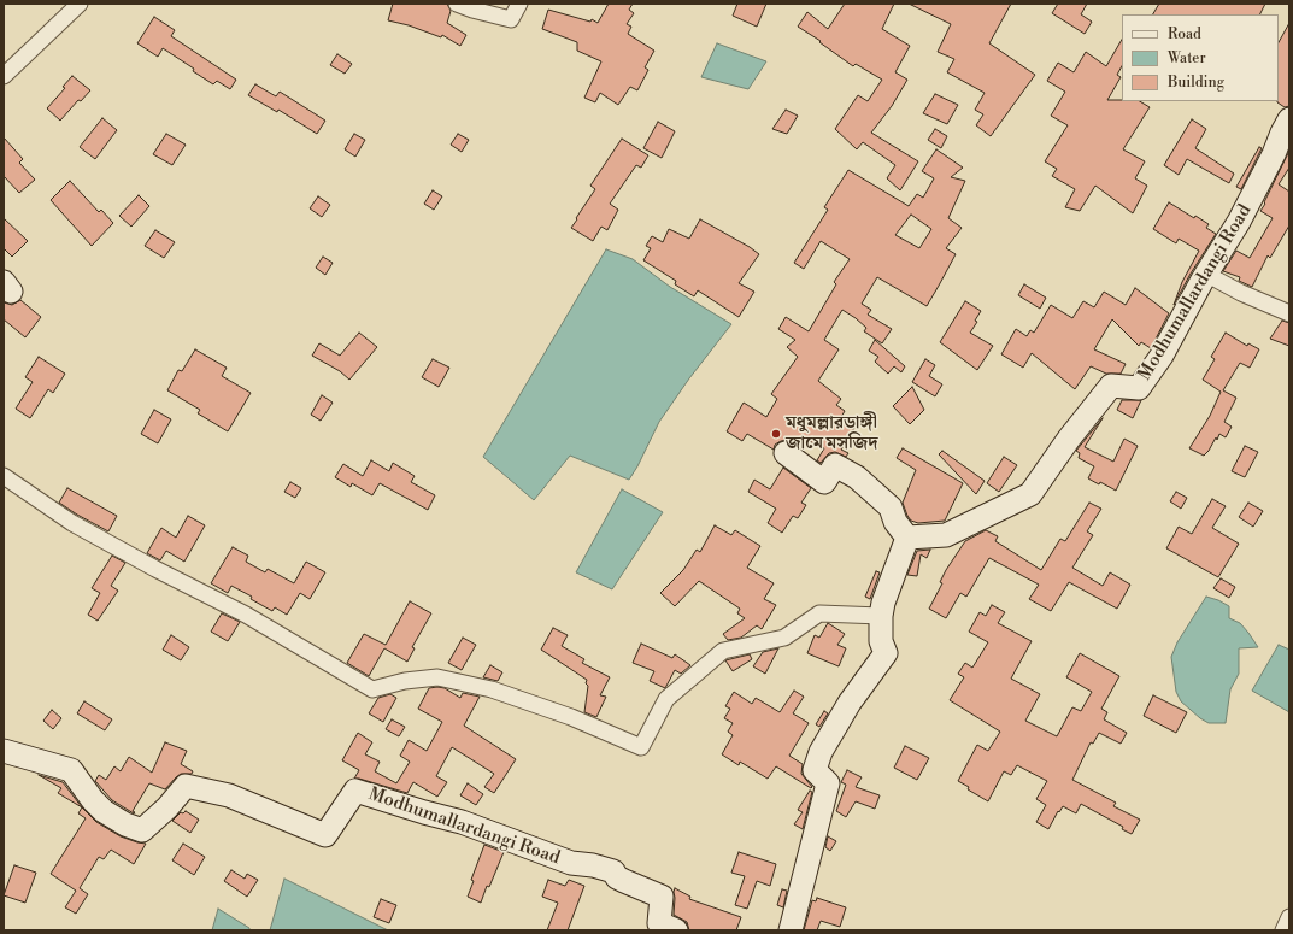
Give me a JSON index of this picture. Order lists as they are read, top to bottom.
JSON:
{
  "streets": {
    "street": ["Modhumallardangi Road"]
  },
  "places": ["মধুমল্লারডাঙ্গী জামে মসজিদ"],
  "legend": ["Road", "Water", "Building"]
}
